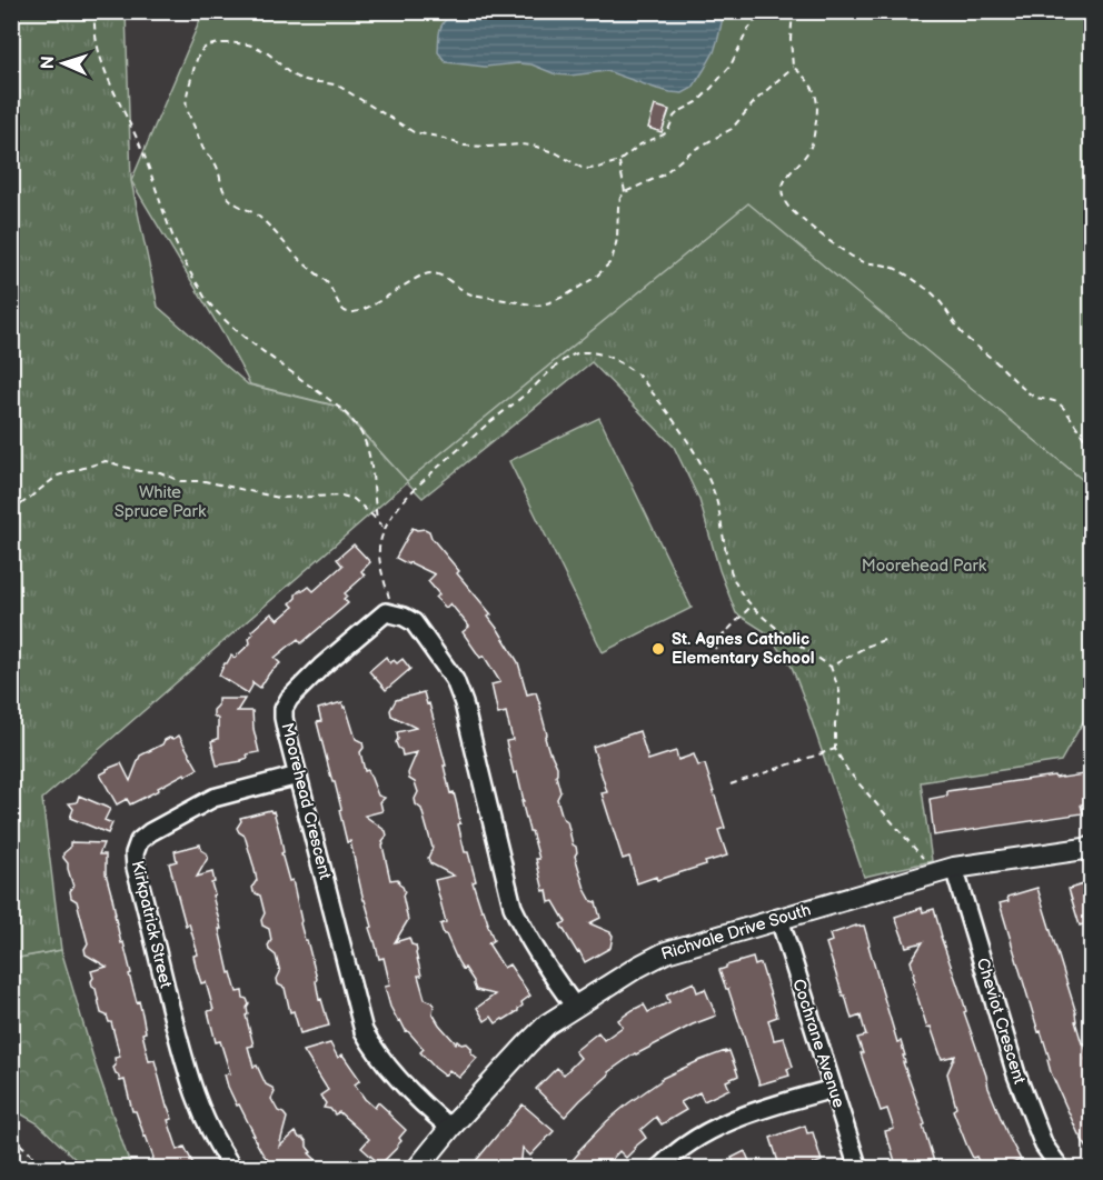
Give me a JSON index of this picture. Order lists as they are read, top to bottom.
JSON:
{
  "streets": {
    "street": [
      "Moorehead Crescent",
      "Kirkpatrick Street",
      "Richvale Drive South",
      "Cheviot Crescent",
      "Cochrane Avenue"
    ]
  },
  "crossings": [
    ["Moorehead Crescent", "Kirkpatrick Street"],
    ["Moorehead Crescent", "Richvale Drive South"],
    ["Richvale Drive South", "Cheviot Crescent"],
    ["Richvale Drive South", "Cochrane Avenue"]
  ],
  "parks": ["White Spruce Park", "Moorehead Park"],
  "places": ["St. Agnes Catholic Elementary School"],
  "north": "left"
}
